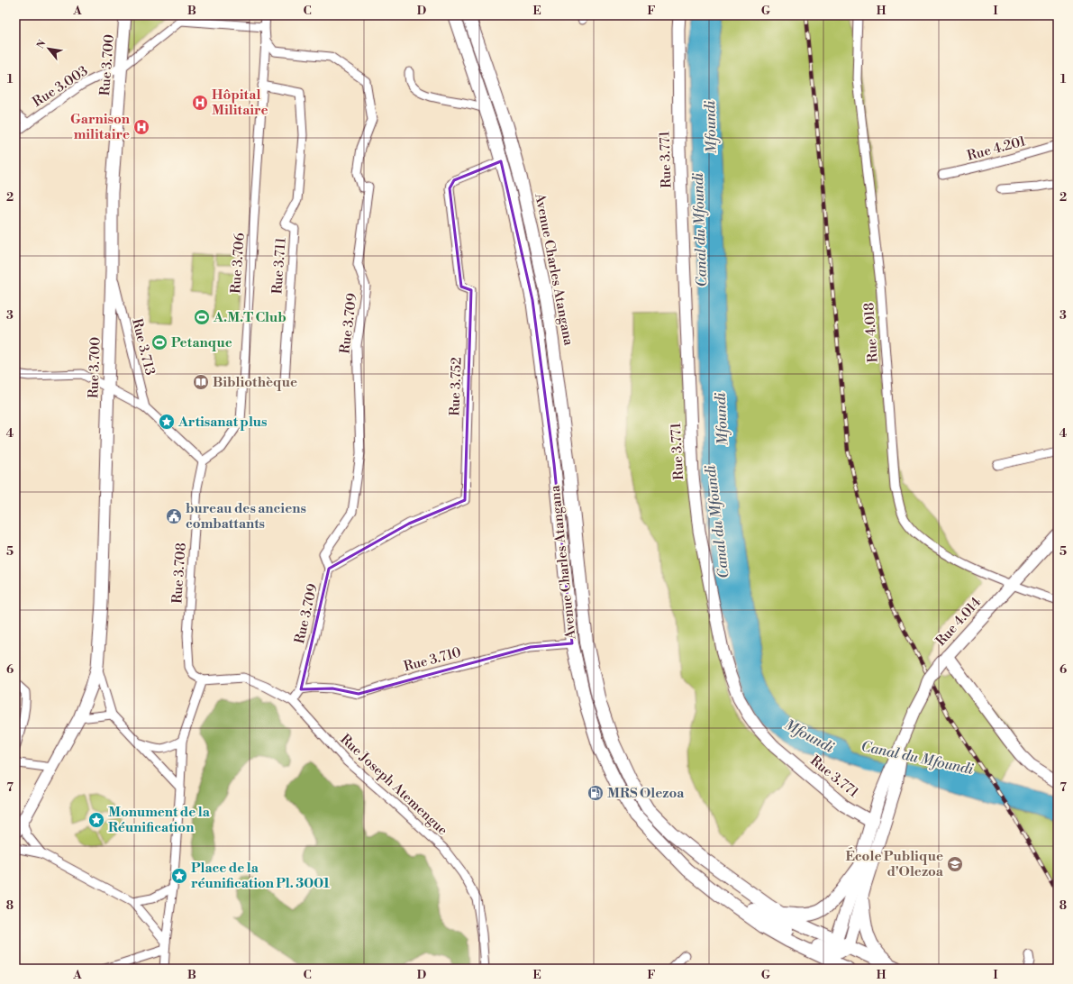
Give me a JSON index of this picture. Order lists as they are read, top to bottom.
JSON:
{
  "streets": {
    "main road": [
      "Rue 3.700",
      "Rue 3.771",
      "Avenue Charles Atangana",
      "Rue 4.014"
    ],
    "street": [
      "Rue 3.003",
      "Rue 4.201",
      "Rue 3.706",
      "Rue 3.711",
      "Rue 3.709",
      "Rue 4.018",
      "Rue 3.713",
      "Rue 3.752",
      "Rue 3.708",
      "Rue 3.710",
      "Rue Joseph Atemengue"
    ]
  },
  "crossings": [
    ["Rue 3.700", "Rue 3.003"],
    ["Rue 3.700", "Rue 3.713"],
    ["Rue 3.771", "Rue 4.014"],
    ["Rue 3.706", "Rue 3.711"],
    ["Rue 3.706", "Rue 3.709"],
    ["Rue 3.706", "Rue 3.708"],
    ["Avenue Charles Atangana", "Rue 3.752"],
    ["Avenue Charles Atangana", "Rue 4.014"],
    ["Avenue Charles Atangana", "Rue 3.710"],
    ["Rue 3.709", "Rue 3.752"],
    ["Rue 3.709", "Rue 3.710"],
    ["Rue 3.709", "Rue Joseph Atemengue"],
    ["Rue 4.018", "Rue 4.014"],
    ["Rue 3.708", "Rue Joseph Atemengue"]
  ],
  "water": ["Mfoundi", "Canal du Mfoundi"],
  "places": {
    "hospital": ["Hôpital Militaire", "Garnison militaire"],
    "sports": ["A.M.T Club", "Petanque"],
    "library": ["Bibliothèque"],
    "place": ["Artisanat plus", "Monument de la Réunification", "Place de la réunification Pl. 3001"],
    "public building": ["bureau des anciens combattants"],
    "fuel station": ["MRS Olezoa"],
    "school or university": ["École Publique d'Olezoa"]
  },
  "north": "top left",
  "grid": {
    "columns": [
      "A",
      "B",
      "C",
      "D",
      "E",
      "F",
      "G",
      "H",
      "I"
    ],
    "rows": [
      "1",
      "2",
      "3",
      "4",
      "5",
      "6",
      "7",
      "8"
    ]
  }
}
